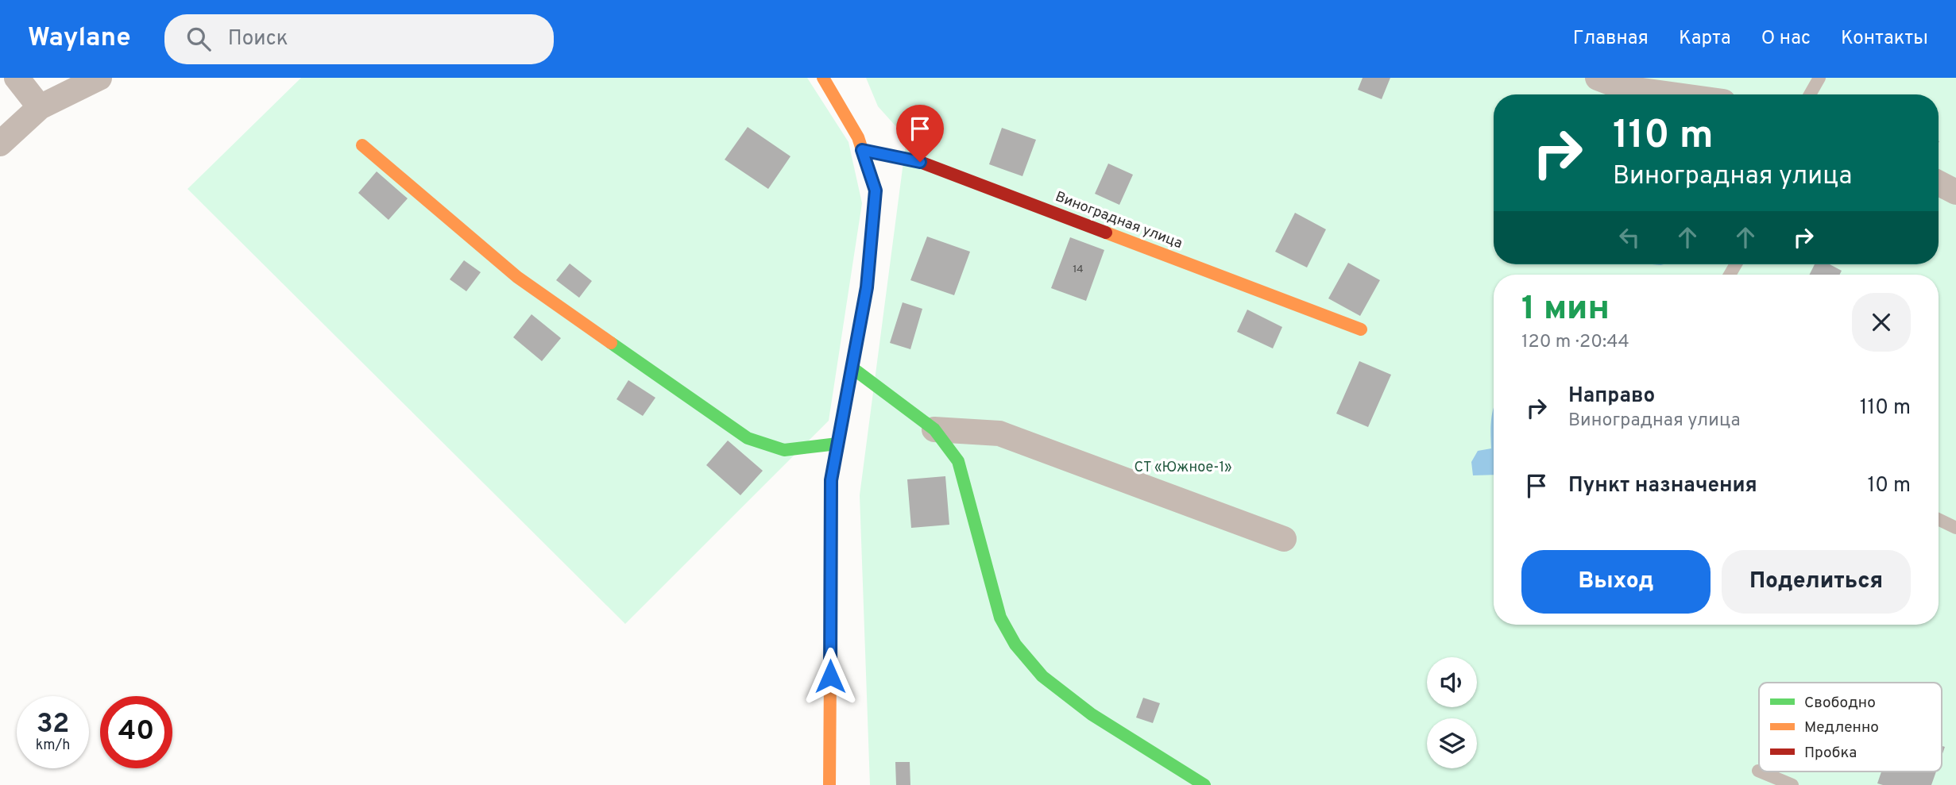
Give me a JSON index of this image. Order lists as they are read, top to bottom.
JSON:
{
  "streets": {
    "street": ["Виноградная улица"]
  },
  "parks": ["СТ «Южное-1»"],
  "house_numbers": ["14"],
  "legend": ["Свободно", "Медленно", "Пробка"],
  "page": {
    "header": "Waylane",
    "search": "Поиск",
    "nav": [
      "Главная",
      "Карта",
      "О нас",
      "Контакты"
    ],
    "turn": ["110 m", "Виноградная улица"],
    "heading": ["1 мин", "120 m · 20:44"],
    "list": [
      {
        "name": "Направо",
        "note": "Виноградная улица",
        "value": "110 m"
      },
      {
        "name": "Пункт назначения",
        "value": "10 m"
      }
    ],
    "buttons": ["Выход", "Поделиться"],
    "speed": "32 km/h",
    "limit": "40"
  }
}
